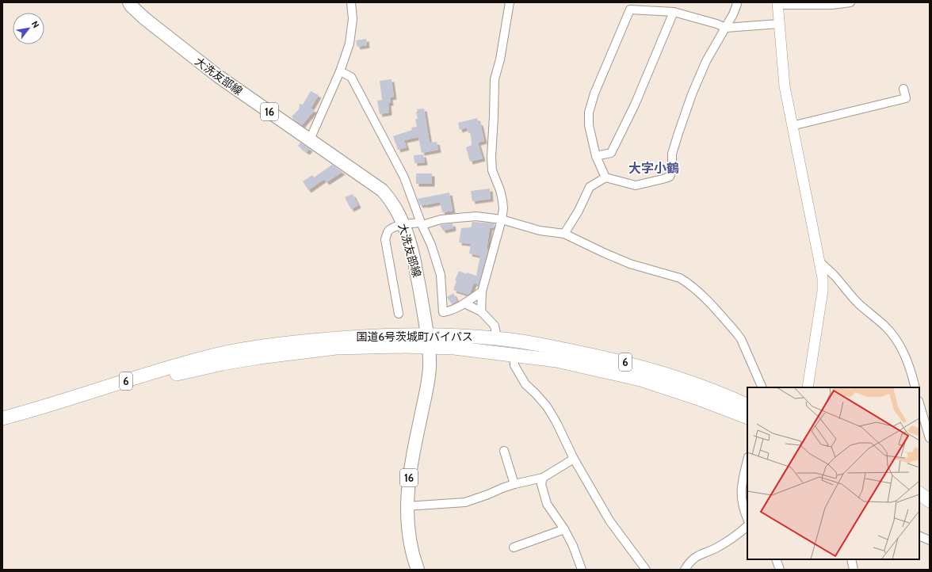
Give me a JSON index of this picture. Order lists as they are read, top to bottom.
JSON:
{
  "streets": {
    "highway": ["国道6号茨城町バイパス", "6"],
    "main road": ["大洗友部線", "16"]
  },
  "crossings": [
    ["大洗友部線", "国道6号茨城町バイパス"]
  ],
  "districts": ["大字小鶴"],
  "north": "top right"
}
